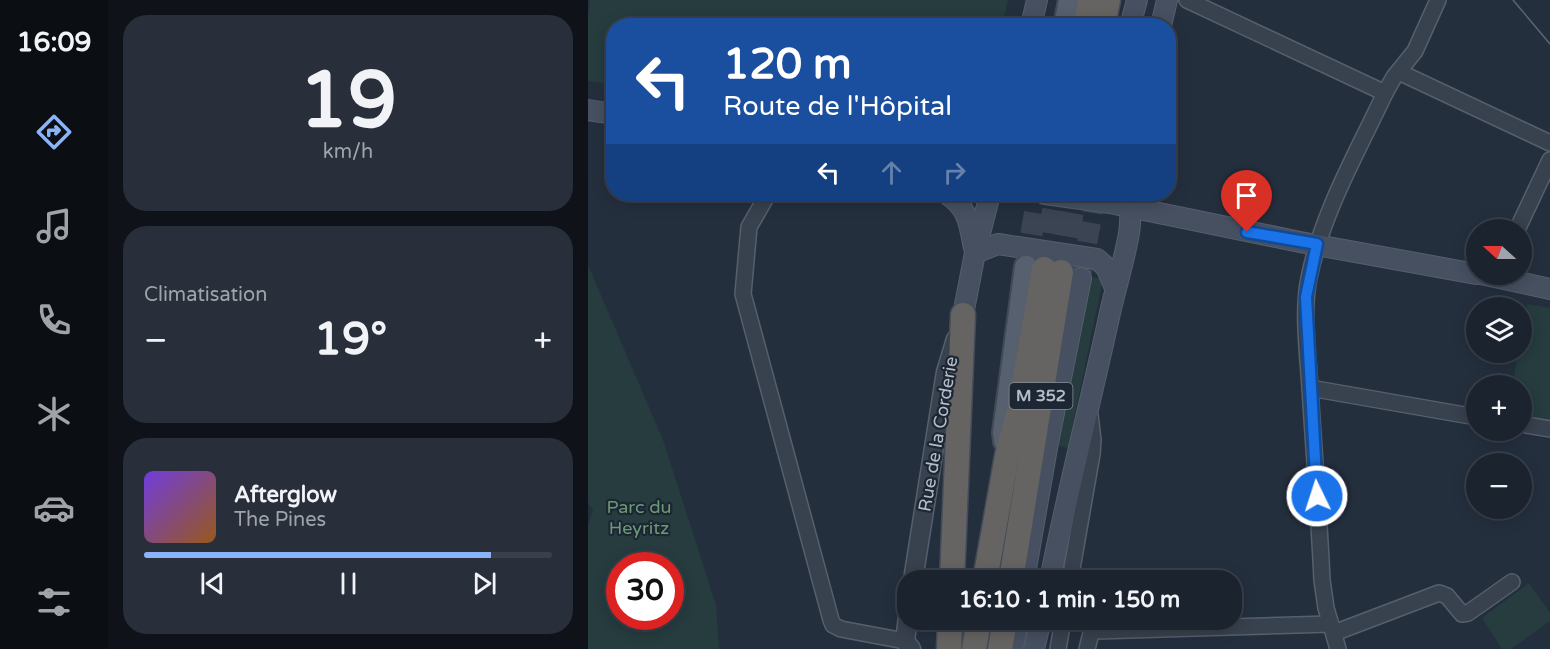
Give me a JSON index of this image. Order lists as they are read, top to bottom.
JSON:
{
  "streets": {
    "highway": ["M 352"],
    "main road": ["Rue de la Corderie"]
  },
  "parks": ["Parc du Heyritz"],
  "north": "left",
  "page": {
    "tabs": "16:09",
    "tile": [
      ["19", "km/h"],
      "Climatisation"
    ],
    "turn": ["120 m", "Route de l'Hôpital"],
    "map_buttons": ["+", "−"],
    "heat": ["−", "19°", "+"],
    "song": ["Afterglow", "The Pines"],
    "limit": "30",
    "trip": "16:10 · 1 min · 150 m"
  }
}
